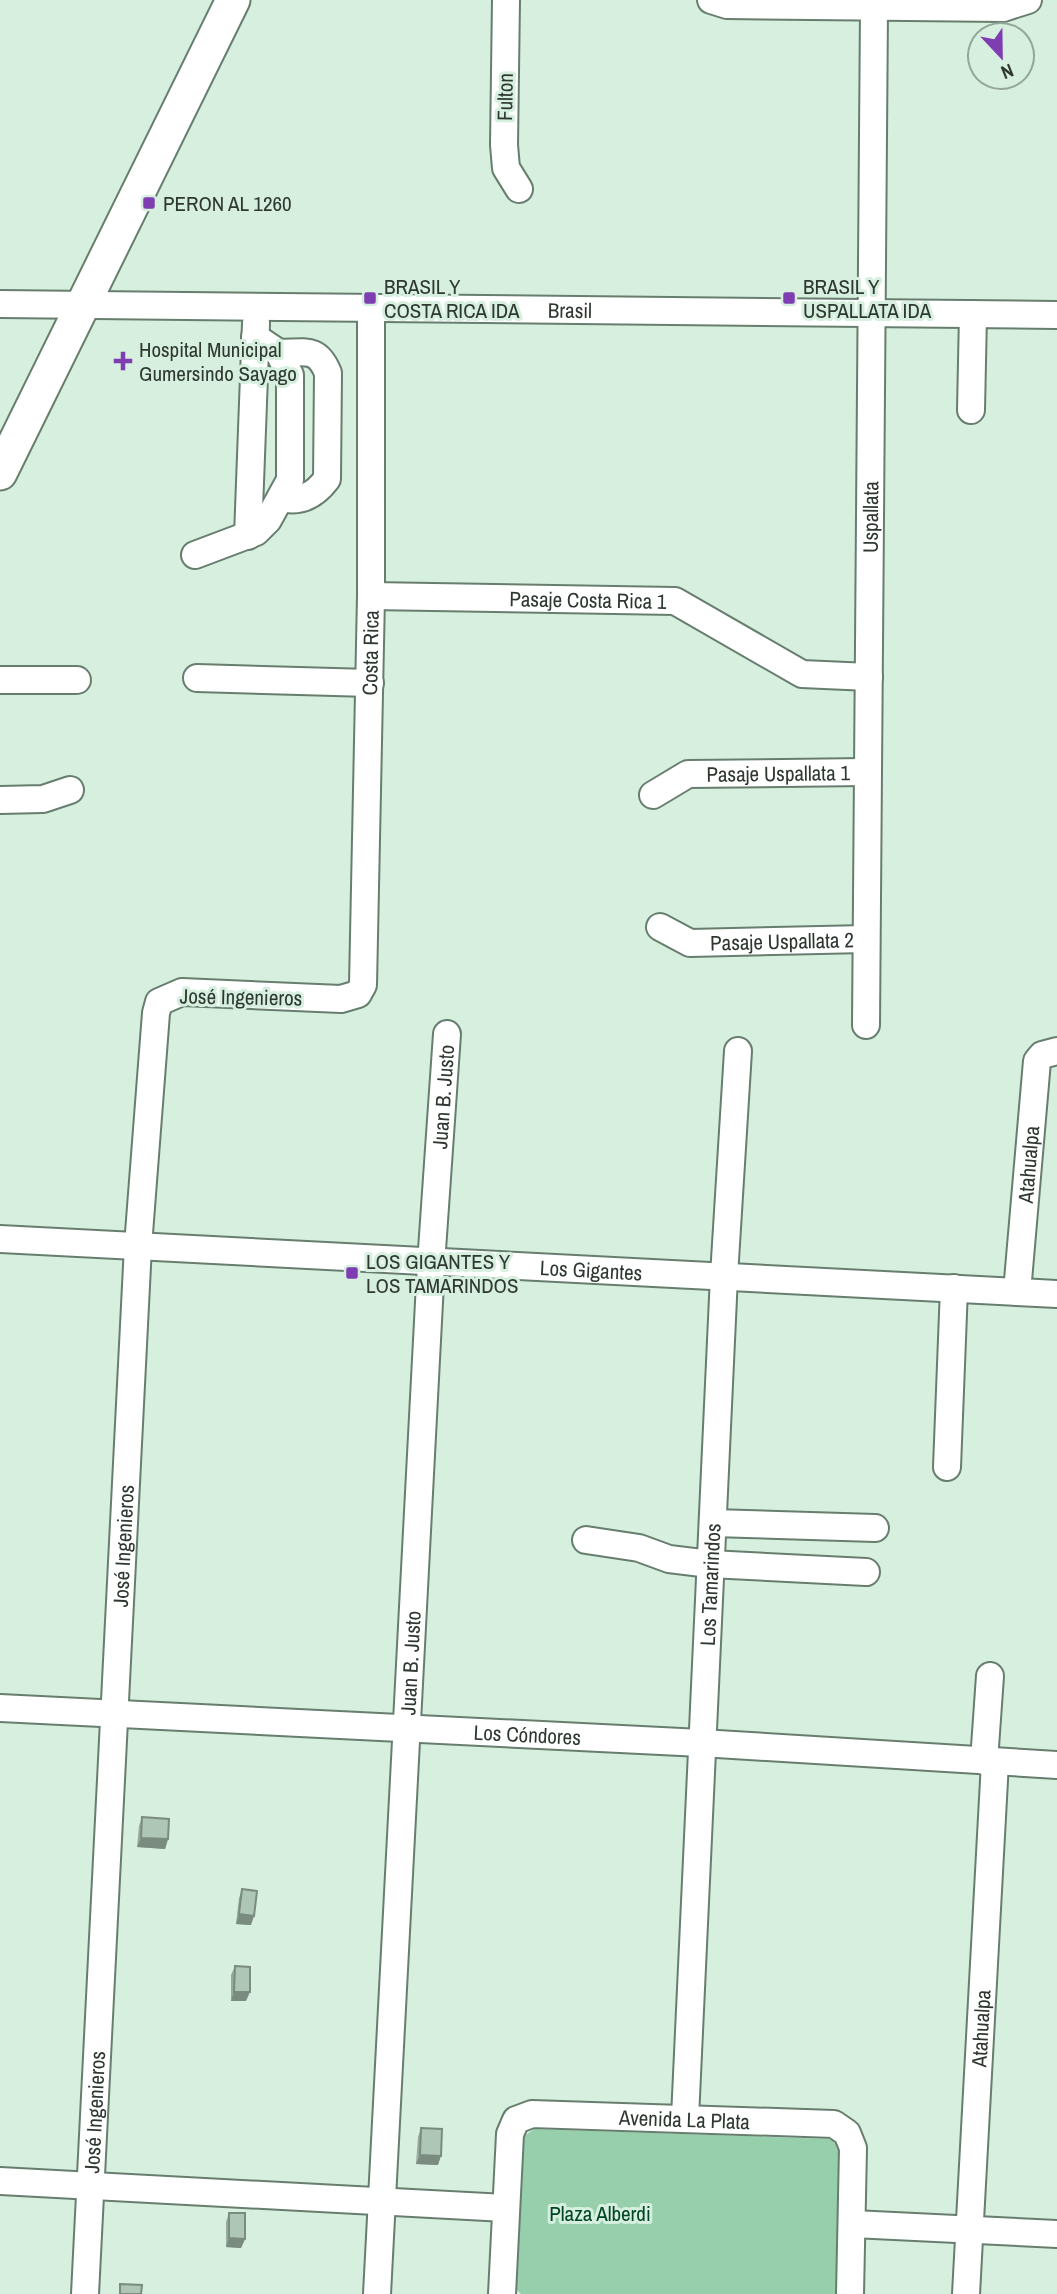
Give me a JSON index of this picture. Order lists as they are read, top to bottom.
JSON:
{
  "streets": {
    "street": [
      "Fulton",
      "Brasil",
      "Uspallata",
      "Pasaje Costa Rica 1",
      "Costa Rica",
      "Pasaje Uspallata 1",
      "Pasaje Uspallata 2",
      "José Ingenieros",
      "Juan B. Justo",
      "Atahualpa",
      "Los Gigantes",
      "Los Tamarindos",
      "Los Cóndores",
      "Avenida La Plata"
    ]
  },
  "crossings": [
    ["Brasil", "Uspallata"],
    ["Brasil", "Costa Rica"],
    ["Uspallata", "Pasaje Costa Rica 1"],
    ["Uspallata", "Pasaje Uspallata 1"],
    ["Uspallata", "Pasaje Uspallata 2"],
    ["Pasaje Costa Rica 1", "Costa Rica"],
    ["Costa Rica", "José Ingenieros"],
    ["José Ingenieros", "Los Gigantes"],
    ["José Ingenieros", "Los Cóndores"],
    ["Juan B. Justo", "Los Gigantes"],
    ["Juan B. Justo", "Los Cóndores"],
    ["Atahualpa", "Los Gigantes"],
    ["Atahualpa", "Los Cóndores"],
    ["Los Gigantes", "Los Tamarindos"],
    ["Los Tamarindos", "Los Cóndores"],
    ["Los Tamarindos", "Avenida La Plata"]
  ],
  "parks": ["Plaza Alberdi"],
  "places": {
    "transit": [
      "PERON AL 1260",
      "BRASIL Y COSTA RICA IDA",
      "BRASIL Y USPALLATA IDA",
      "LOS GIGANTES Y LOS TAMARINDOS"
    ],
    "health": ["Hospital Municipal Gumersindo Sayago"]
  },
  "north": "bottom"
}
